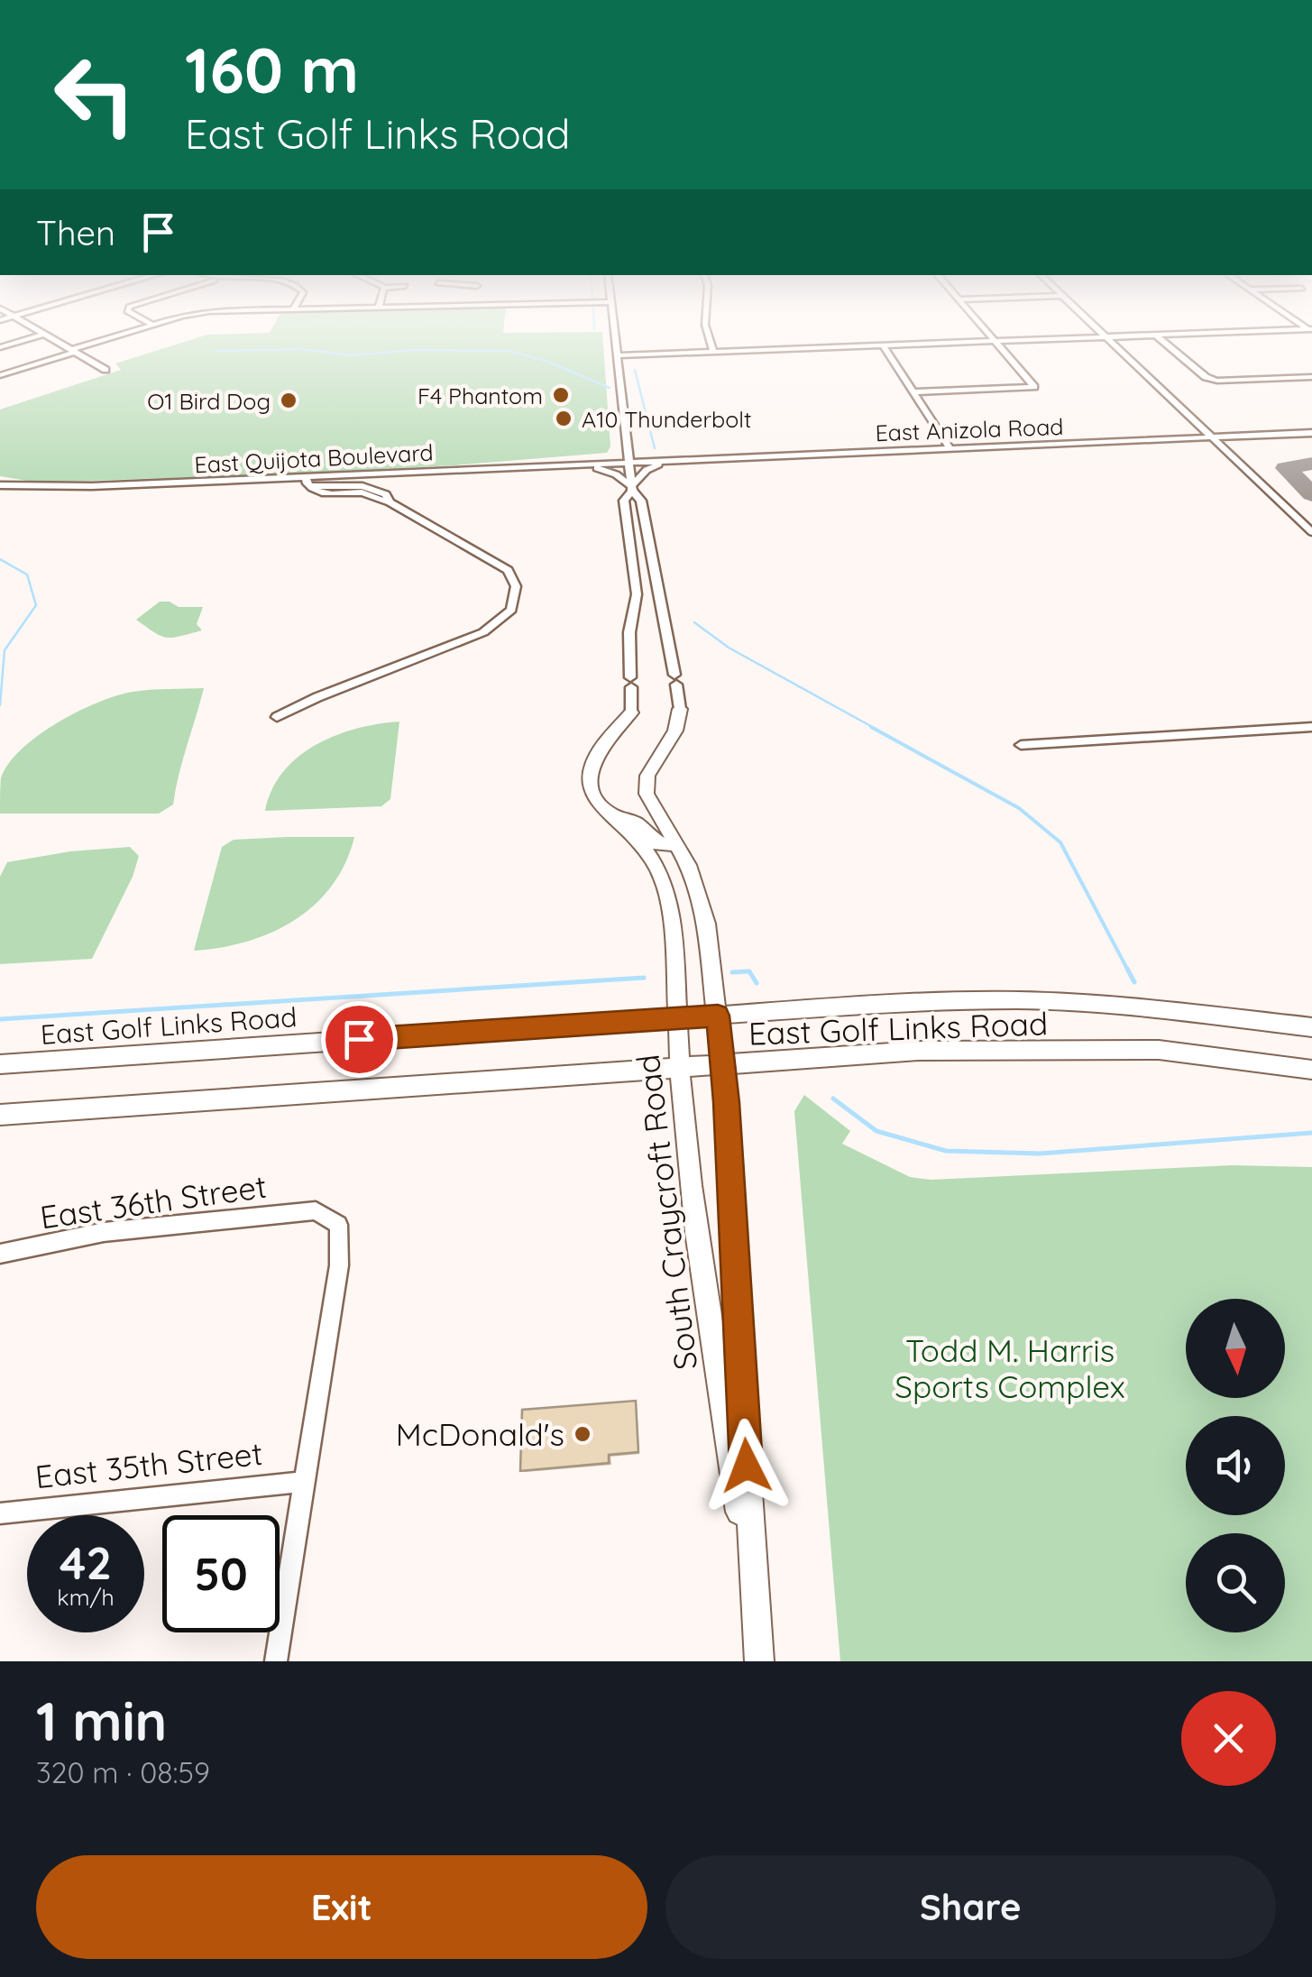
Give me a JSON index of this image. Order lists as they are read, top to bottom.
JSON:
{
  "streets": {
    "main road": ["East Golf Links Road", "South Craycroft Road"],
    "street": [
      "East Anizola Road",
      "East Quijota Boulevard",
      "East 36th Street",
      "East 35th Street"
    ]
  },
  "crossings": [
    ["East Anizola Road", "East Quijota Boulevard"],
    ["East Golf Links Road", "South Craycroft Road"],
    ["East 36th Street", "East 35th Street"]
  ],
  "parks": ["Todd M. Harris Sports Complex"],
  "places": [
    "F4 Phantom",
    "O1 Bird Dog",
    "A10 Thunderbolt",
    "McDonald's"
  ],
  "north": "bottom",
  "page": {
    "turn": ["160 m", "East Golf Links Road"],
    "then": "Then",
    "speed": "42 km/h",
    "limit": "50",
    "heading": ["1 min", "320 m · 08:59"],
    "buttons": ["Exit", "Share"]
  }
}
